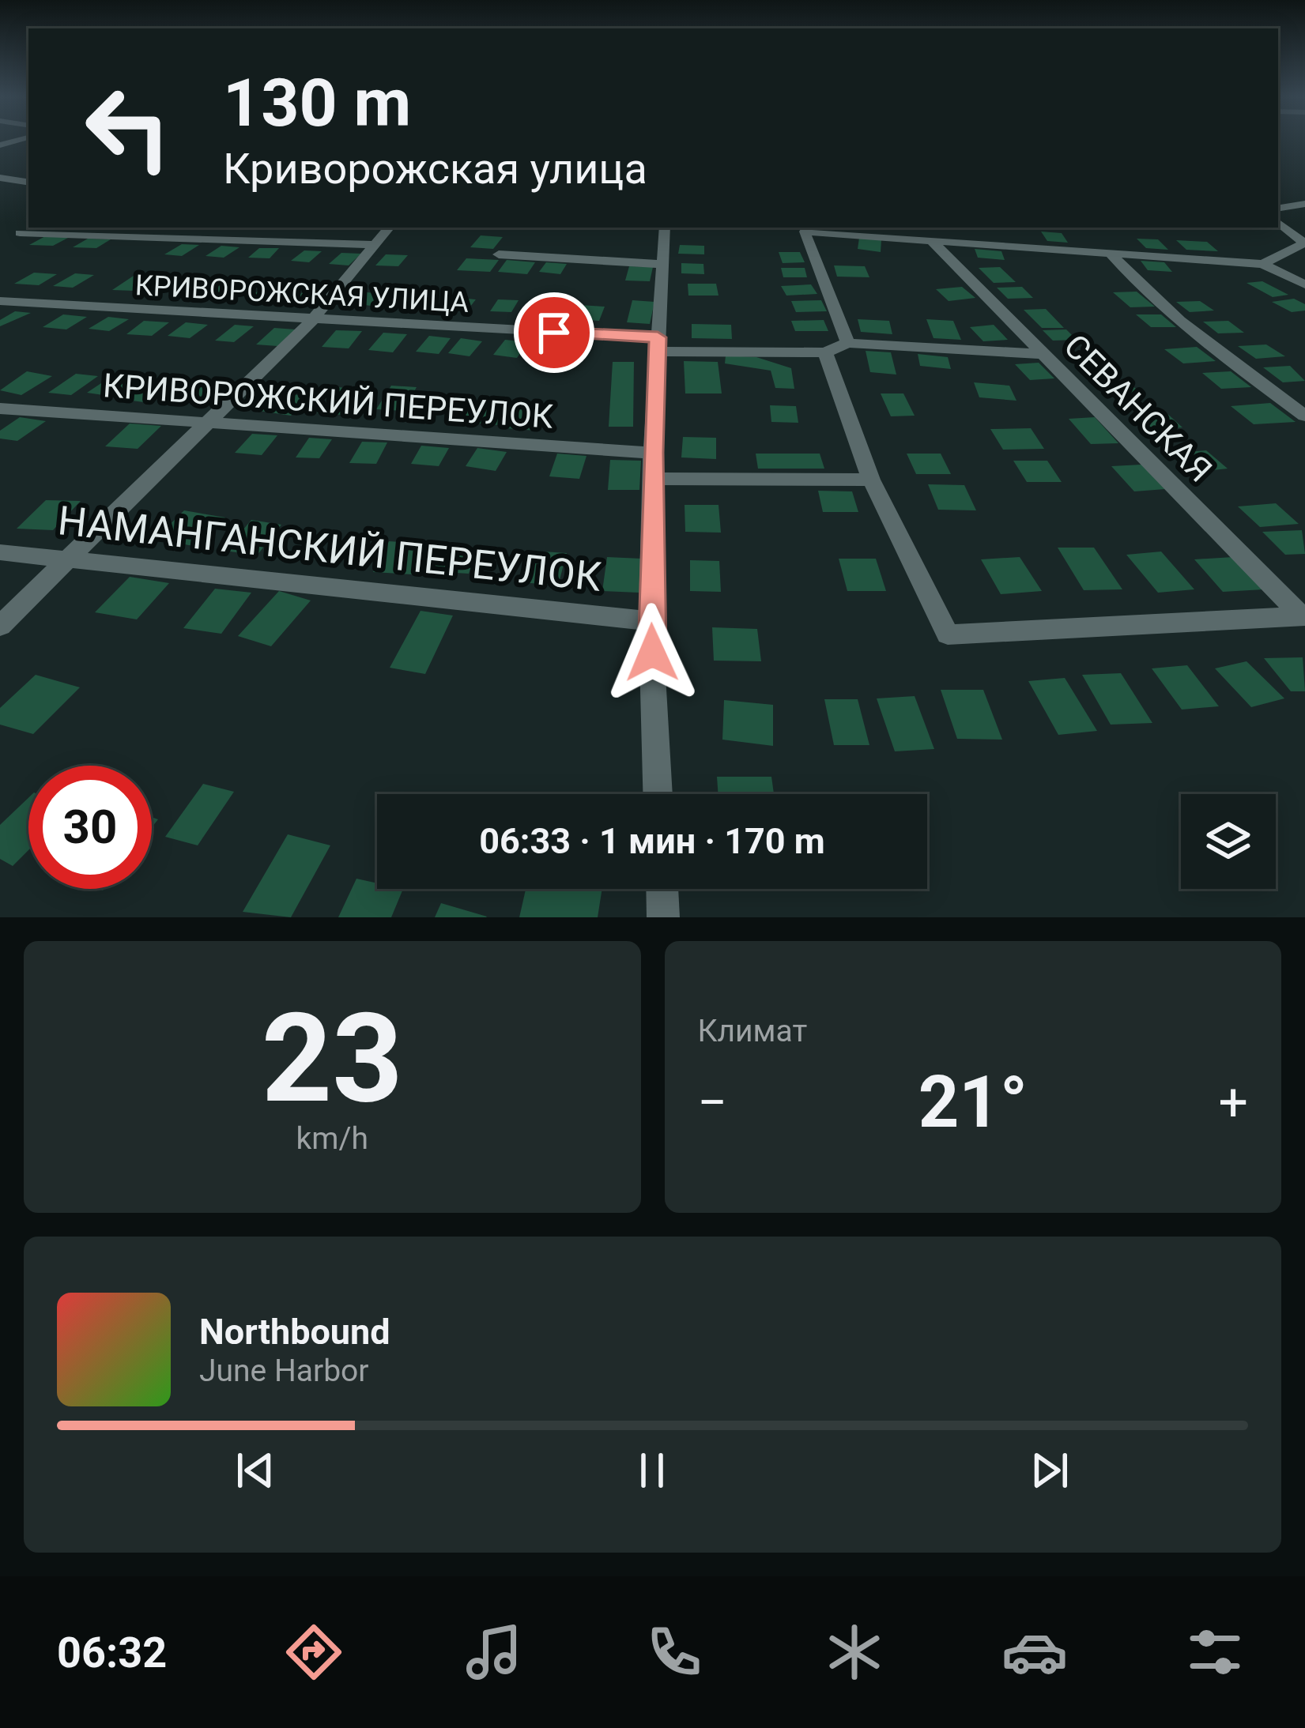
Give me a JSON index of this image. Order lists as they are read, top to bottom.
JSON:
{
  "streets": {
    "street": [
      "КРИВОРОЖСКАЯ УЛИЦА",
      "КРИВОРОЖСКИЙ ПЕРЕУЛОК",
      "СЕВАНСКАЯ",
      "НАМАНГАНСКИЙ ПЕРЕУЛОК"
    ]
  },
  "page": {
    "turn": ["130 m", "Криворожская улица"],
    "limit": "30",
    "trip": "06:33 · 1 мин · 170 m",
    "tile": [
      ["23", "km/h"],
      "Климат"
    ],
    "heat": ["−", "21°", "+"],
    "song": ["Northbound", "June Harbor"],
    "tabs": "06:32"
  }
}
